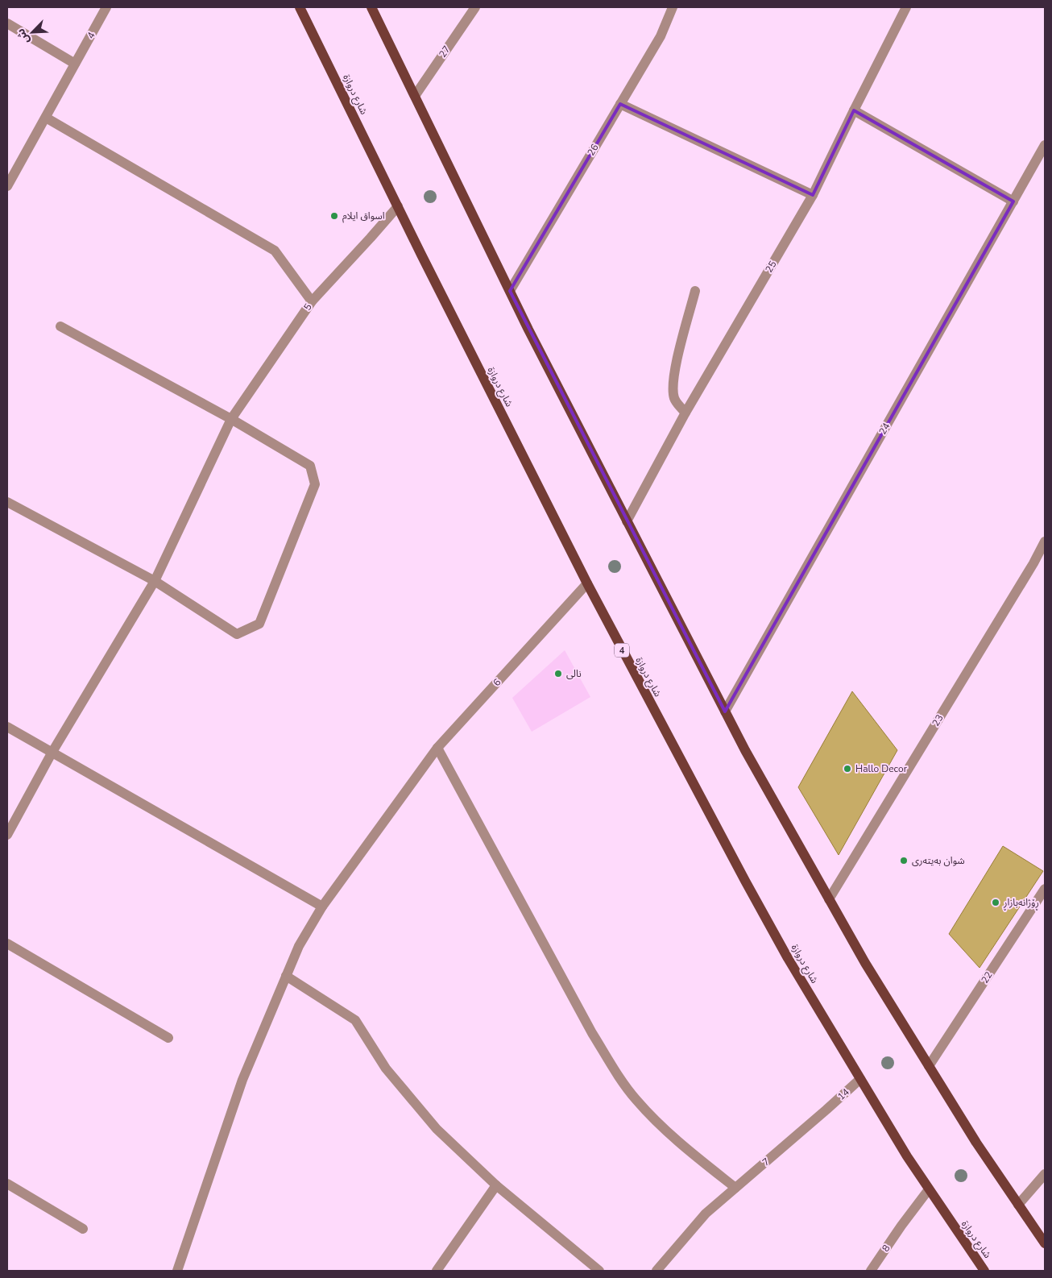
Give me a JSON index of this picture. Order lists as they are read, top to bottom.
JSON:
{
  "streets": {
    "main road": ["4", "شارع دروازة"],
    "street": [
      "27",
      "26",
      "25",
      "5",
      "24",
      "6",
      "23",
      "22",
      "14",
      "7",
      "8"
    ]
  },
  "crossings": [
    ["شارع دروازة", "5"],
    ["شارع دروازة", "6"],
    ["شارع دروازة", "14"],
    ["شارع دروازة", "8"],
    ["14", "7"]
  ],
  "places": [
    "اسواق ایلام",
    "نالی",
    "Hallo Decor",
    "شوان بەیتەری",
    "ڕۆژانەبازاڕ"
  ],
  "north": "bottom left"
}
